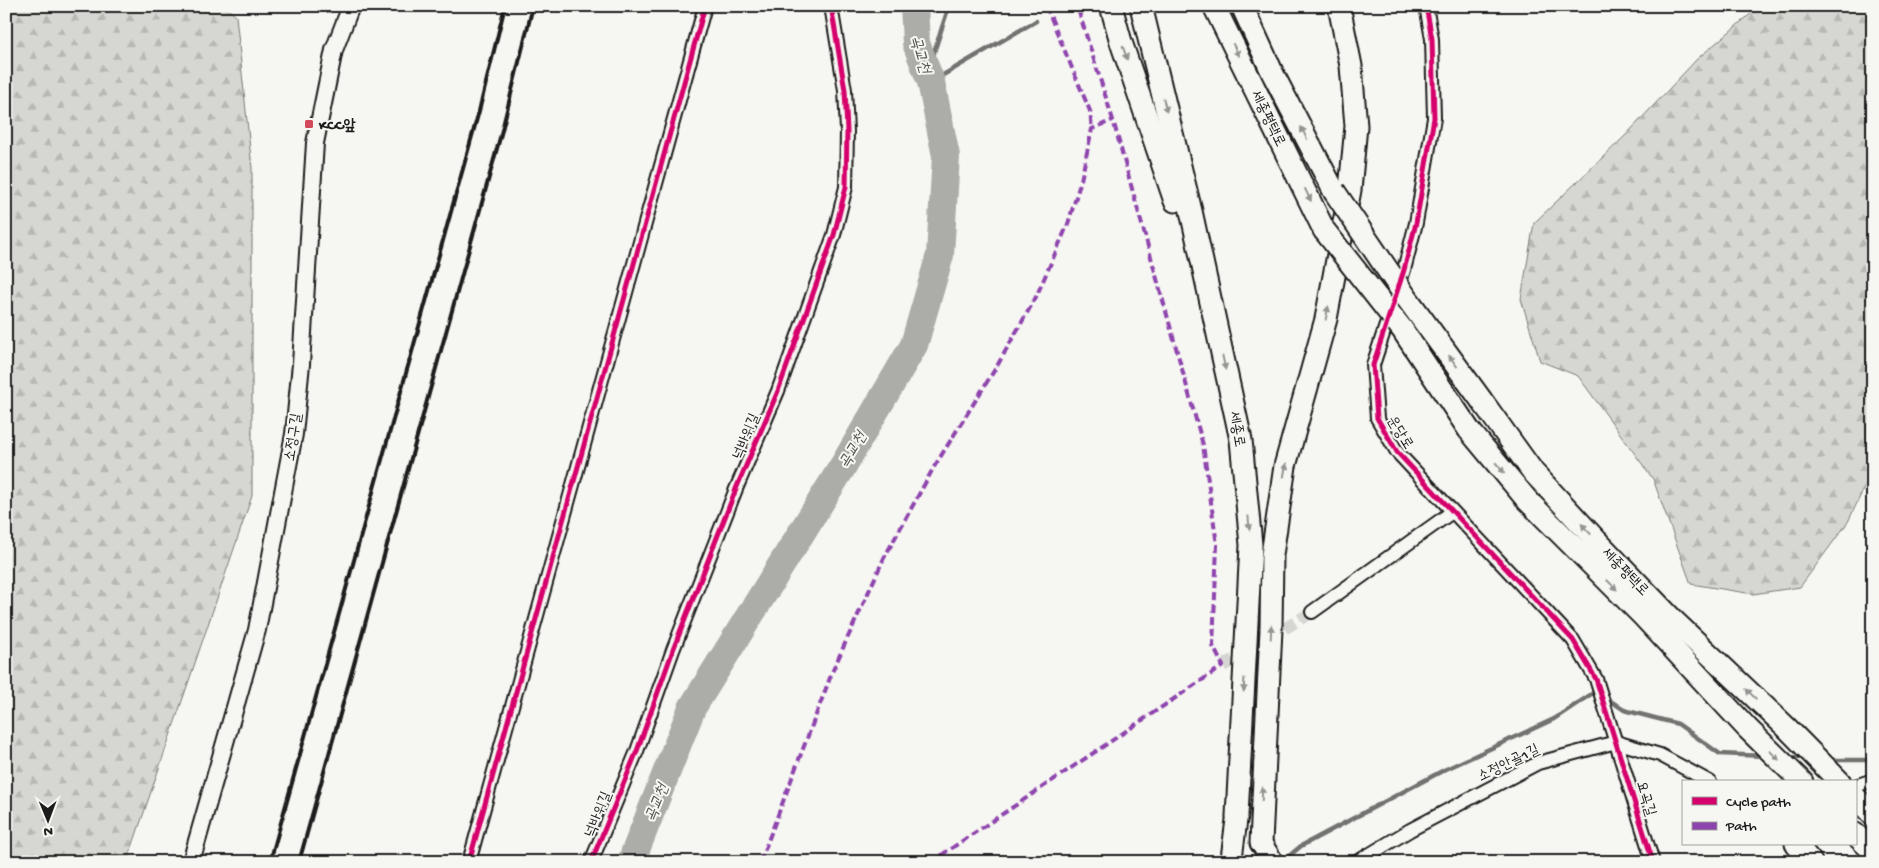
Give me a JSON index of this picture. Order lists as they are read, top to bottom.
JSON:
{
  "streets": {
    "highway": ["세종평택로", "세종로"],
    "street": [
      "운당로",
      "넉바위길",
      "소정구길",
      "소정안골1길",
      "요곡길"
    ]
  },
  "crossings": [
    ["운당로", "소정안골1길"],
    ["운당로", "요곡길"],
    ["소정안골1길", "요곡길"]
  ],
  "water": ["곡교천"],
  "places": {
    "transit": ["KCC앞"]
  },
  "legend": ["Cycle path", "Path"],
  "north": "bottom"
}
